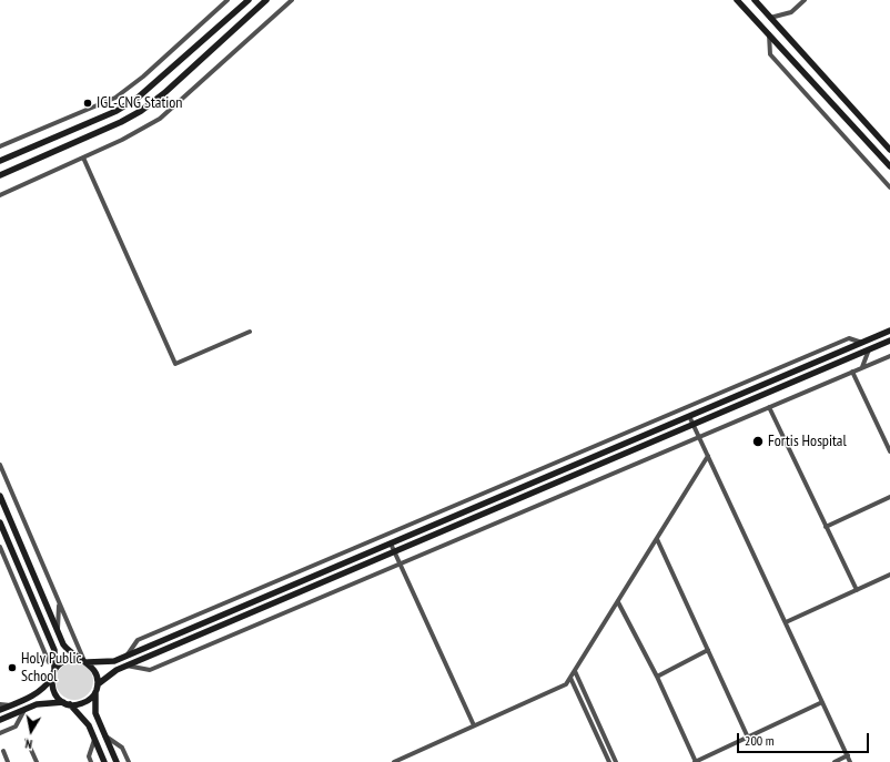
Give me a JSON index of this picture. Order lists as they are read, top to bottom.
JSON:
{
  "places": ["IGL-CNG Station", "Fortis Hospital", "Holy Public School"],
  "scale_bar": "200 m",
  "north": "bottom"
}
